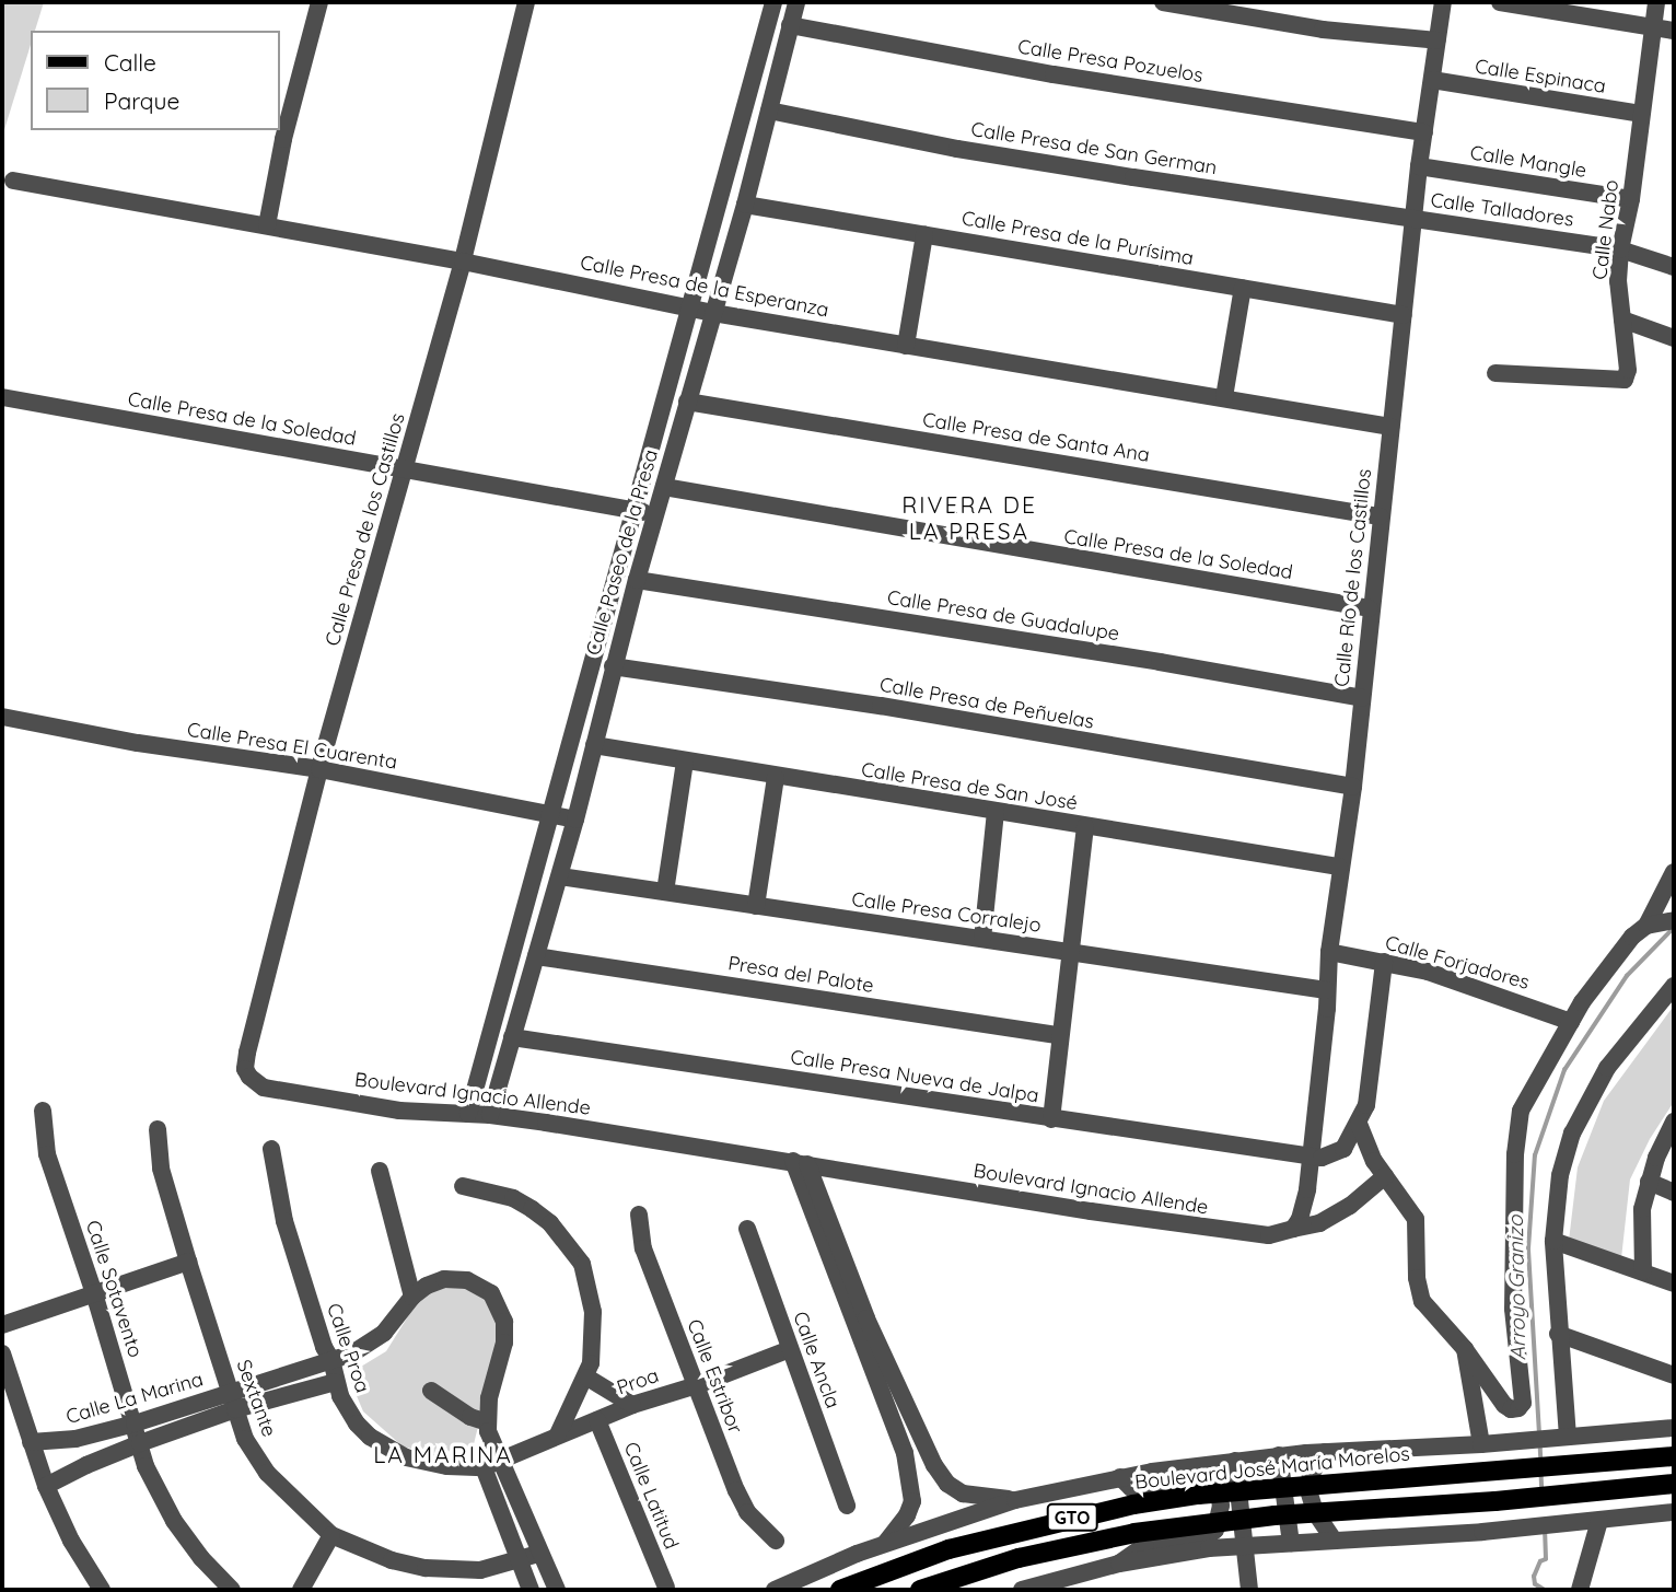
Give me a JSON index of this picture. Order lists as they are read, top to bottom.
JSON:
{
  "streets": {
    "main road": ["Boulevard José María Morelos", "GTO"],
    "street": [
      "Calle Presa Pozuelos",
      "Calle Espinaca",
      "Calle Presa de San German",
      "Calle Mangle",
      "Calle Talladores",
      "Calle Nabo",
      "Calle Presa de la Purísima",
      "Calle Presa de la Esperanza",
      "Calle Presa de la Soledad",
      "Calle Presa de Santa Ana",
      "Calle Presa de los Castillos",
      "Calle Paseo de la Presa",
      "Calle Río de los Castillos",
      "Calle Presa de Guadalupe",
      "Calle Presa de Peñuelas",
      "Calle Presa El Cuarenta",
      "Calle Presa de San José",
      "Calle Presa Corralejo",
      "Calle Forjadores",
      "Presa del Palote",
      "Calle Presa Nueva de Jalpa",
      "Boulevard Ignacio Allende",
      "Calle Sotavento",
      "Calle Proa",
      "Calle Ancla",
      "Calle Estribor",
      "Proa",
      "Calle La Marina",
      "Sextante",
      "Calle Latitud"
    ]
  },
  "crossings": [
    ["Calle Presa Pozuelos", "Calle Paseo de la Presa"],
    ["Calle Presa Pozuelos", "Calle Río de los Castillos"],
    ["Calle Espinaca", "Calle Nabo"],
    ["Calle Espinaca", "Calle Río de los Castillos"],
    ["Calle Presa de San German", "Calle Talladores"],
    ["Calle Presa de San German", "Calle Paseo de la Presa"],
    ["Calle Presa de San German", "Calle Río de los Castillos"],
    ["Calle Mangle", "Calle Nabo"],
    ["Calle Mangle", "Calle Río de los Castillos"],
    ["Calle Talladores", "Calle Nabo"],
    ["Calle Talladores", "Calle Río de los Castillos"],
    ["Calle Presa de la Purísima", "Calle Paseo de la Presa"],
    ["Calle Presa de la Purísima", "Calle Río de los Castillos"],
    ["Calle Presa de la Esperanza", "Calle Presa de los Castillos"],
    ["Calle Presa de la Esperanza", "Calle Paseo de la Presa"],
    ["Calle Presa de la Esperanza", "Calle Río de los Castillos"],
    ["Calle Presa de la Soledad", "Calle Presa de los Castillos"],
    ["Calle Presa de la Soledad", "Calle Paseo de la Presa"],
    ["Calle Presa de la Soledad", "Calle Río de los Castillos"],
    ["Calle Presa de Santa Ana", "Calle Paseo de la Presa"],
    ["Calle Presa de Santa Ana", "Calle Río de los Castillos"],
    ["Calle Presa de los Castillos", "Calle Presa El Cuarenta"],
    ["Calle Presa de los Castillos", "Boulevard Ignacio Allende"],
    ["Calle Paseo de la Presa", "Calle Presa de Guadalupe"],
    ["Calle Paseo de la Presa", "Calle Presa de Peñuelas"],
    ["Calle Paseo de la Presa", "Calle Presa El Cuarenta"],
    ["Calle Paseo de la Presa", "Calle Presa de San José"],
    ["Calle Paseo de la Presa", "Calle Presa Corralejo"],
    ["Calle Paseo de la Presa", "Presa del Palote"],
    ["Calle Paseo de la Presa", "Calle Presa Nueva de Jalpa"],
    ["Calle Paseo de la Presa", "Boulevard Ignacio Allende"],
    ["Calle Río de los Castillos", "Calle Presa de Guadalupe"],
    ["Calle Río de los Castillos", "Calle Presa de Peñuelas"],
    ["Calle Río de los Castillos", "Calle Presa de San José"],
    ["Calle Río de los Castillos", "Calle Presa Corralejo"],
    ["Calle Río de los Castillos", "Calle Forjadores"],
    ["Calle Río de los Castillos", "Calle Presa Nueva de Jalpa"],
    ["Calle Sotavento", "Calle La Marina"],
    ["Calle Proa", "Calle La Marina"],
    ["Calle Ancla", "Proa"],
    ["Calle Estribor", "Proa"],
    ["Proa", "Calle La Marina"],
    ["Proa", "Calle Latitud"],
    ["Calle La Marina", "Sextante"]
  ],
  "districts": ["RIVERA DE LA PRESA", "LA MARINA"],
  "water": ["Arroyo Granizo"],
  "legend": ["Calle", "Parque"]
}
